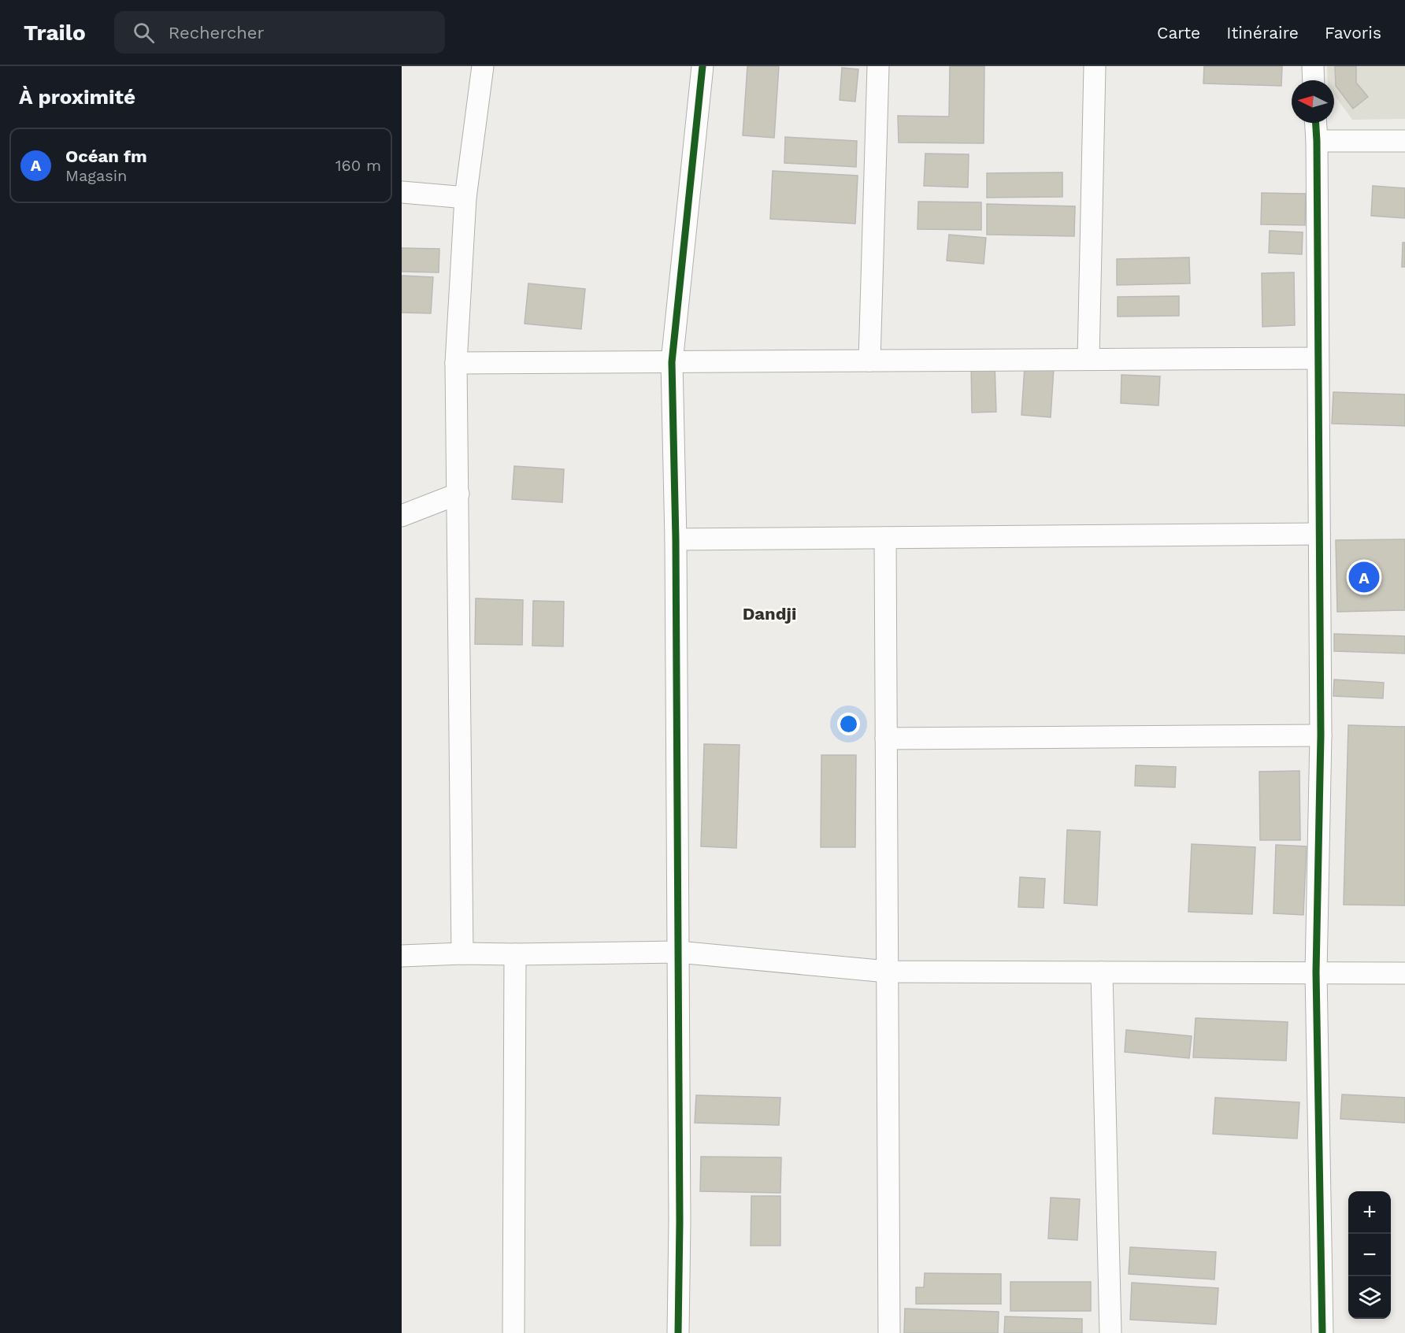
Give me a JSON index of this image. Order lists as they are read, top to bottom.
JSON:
{
  "districts": ["Dandji"],
  "north": "left",
  "page": {
    "header": "Trailo",
    "search": "Rechercher",
    "nav": ["Carte", "Itinéraire", "Favoris"],
    "heading": "À proximité",
    "list": [
      {
        "mark": "A",
        "name": "Océan fm",
        "note": "Magasin",
        "value": "160 m"
      }
    ],
    "pins": "A",
    "map_buttons": ["+", "−"]
  }
}
